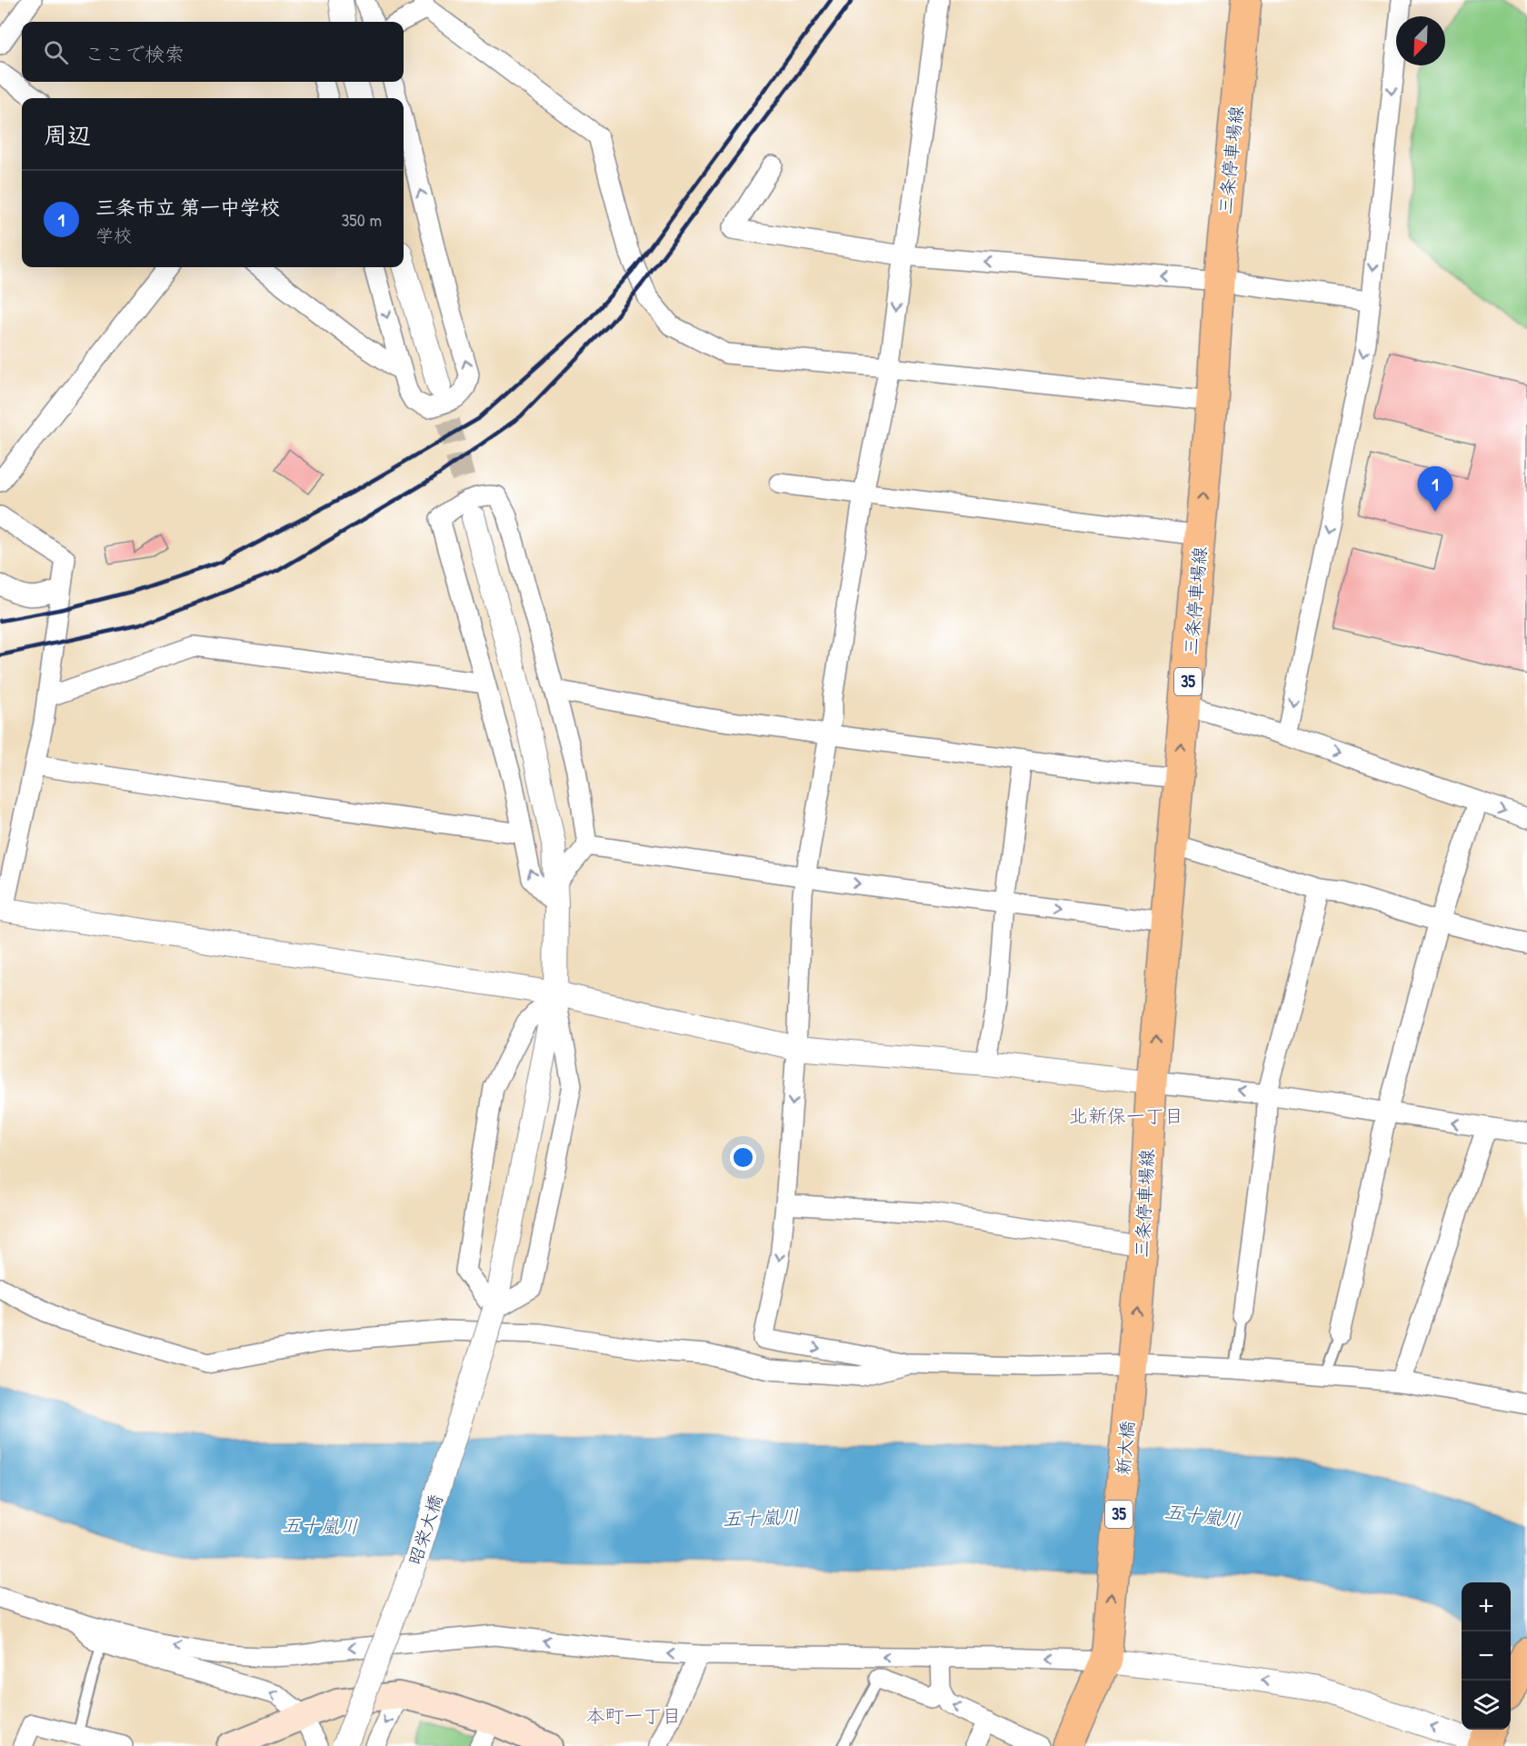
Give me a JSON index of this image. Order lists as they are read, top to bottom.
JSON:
{
  "streets": {
    "main road": ["三条停車場線", "35", "新大橋"],
    "street": ["昭栄大橋"]
  },
  "crossings": [
    ["三条停車場線", "新大橋"],
    ["35", "新大橋"]
  ],
  "one_way": ["三条停車場線", "新大橋"],
  "districts": ["北新保一丁目", "本町一丁目"],
  "water": ["五十嵐川"],
  "north": "bottom left",
  "page": {
    "search": "ここで検索",
    "heading": "周辺",
    "list": [
      {
        "mark": "1",
        "name": "三条市立 第一中学校",
        "note": "学校",
        "value": "350 m"
      }
    ],
    "pins": "1",
    "map_buttons": ["+", "−"]
  }
}
